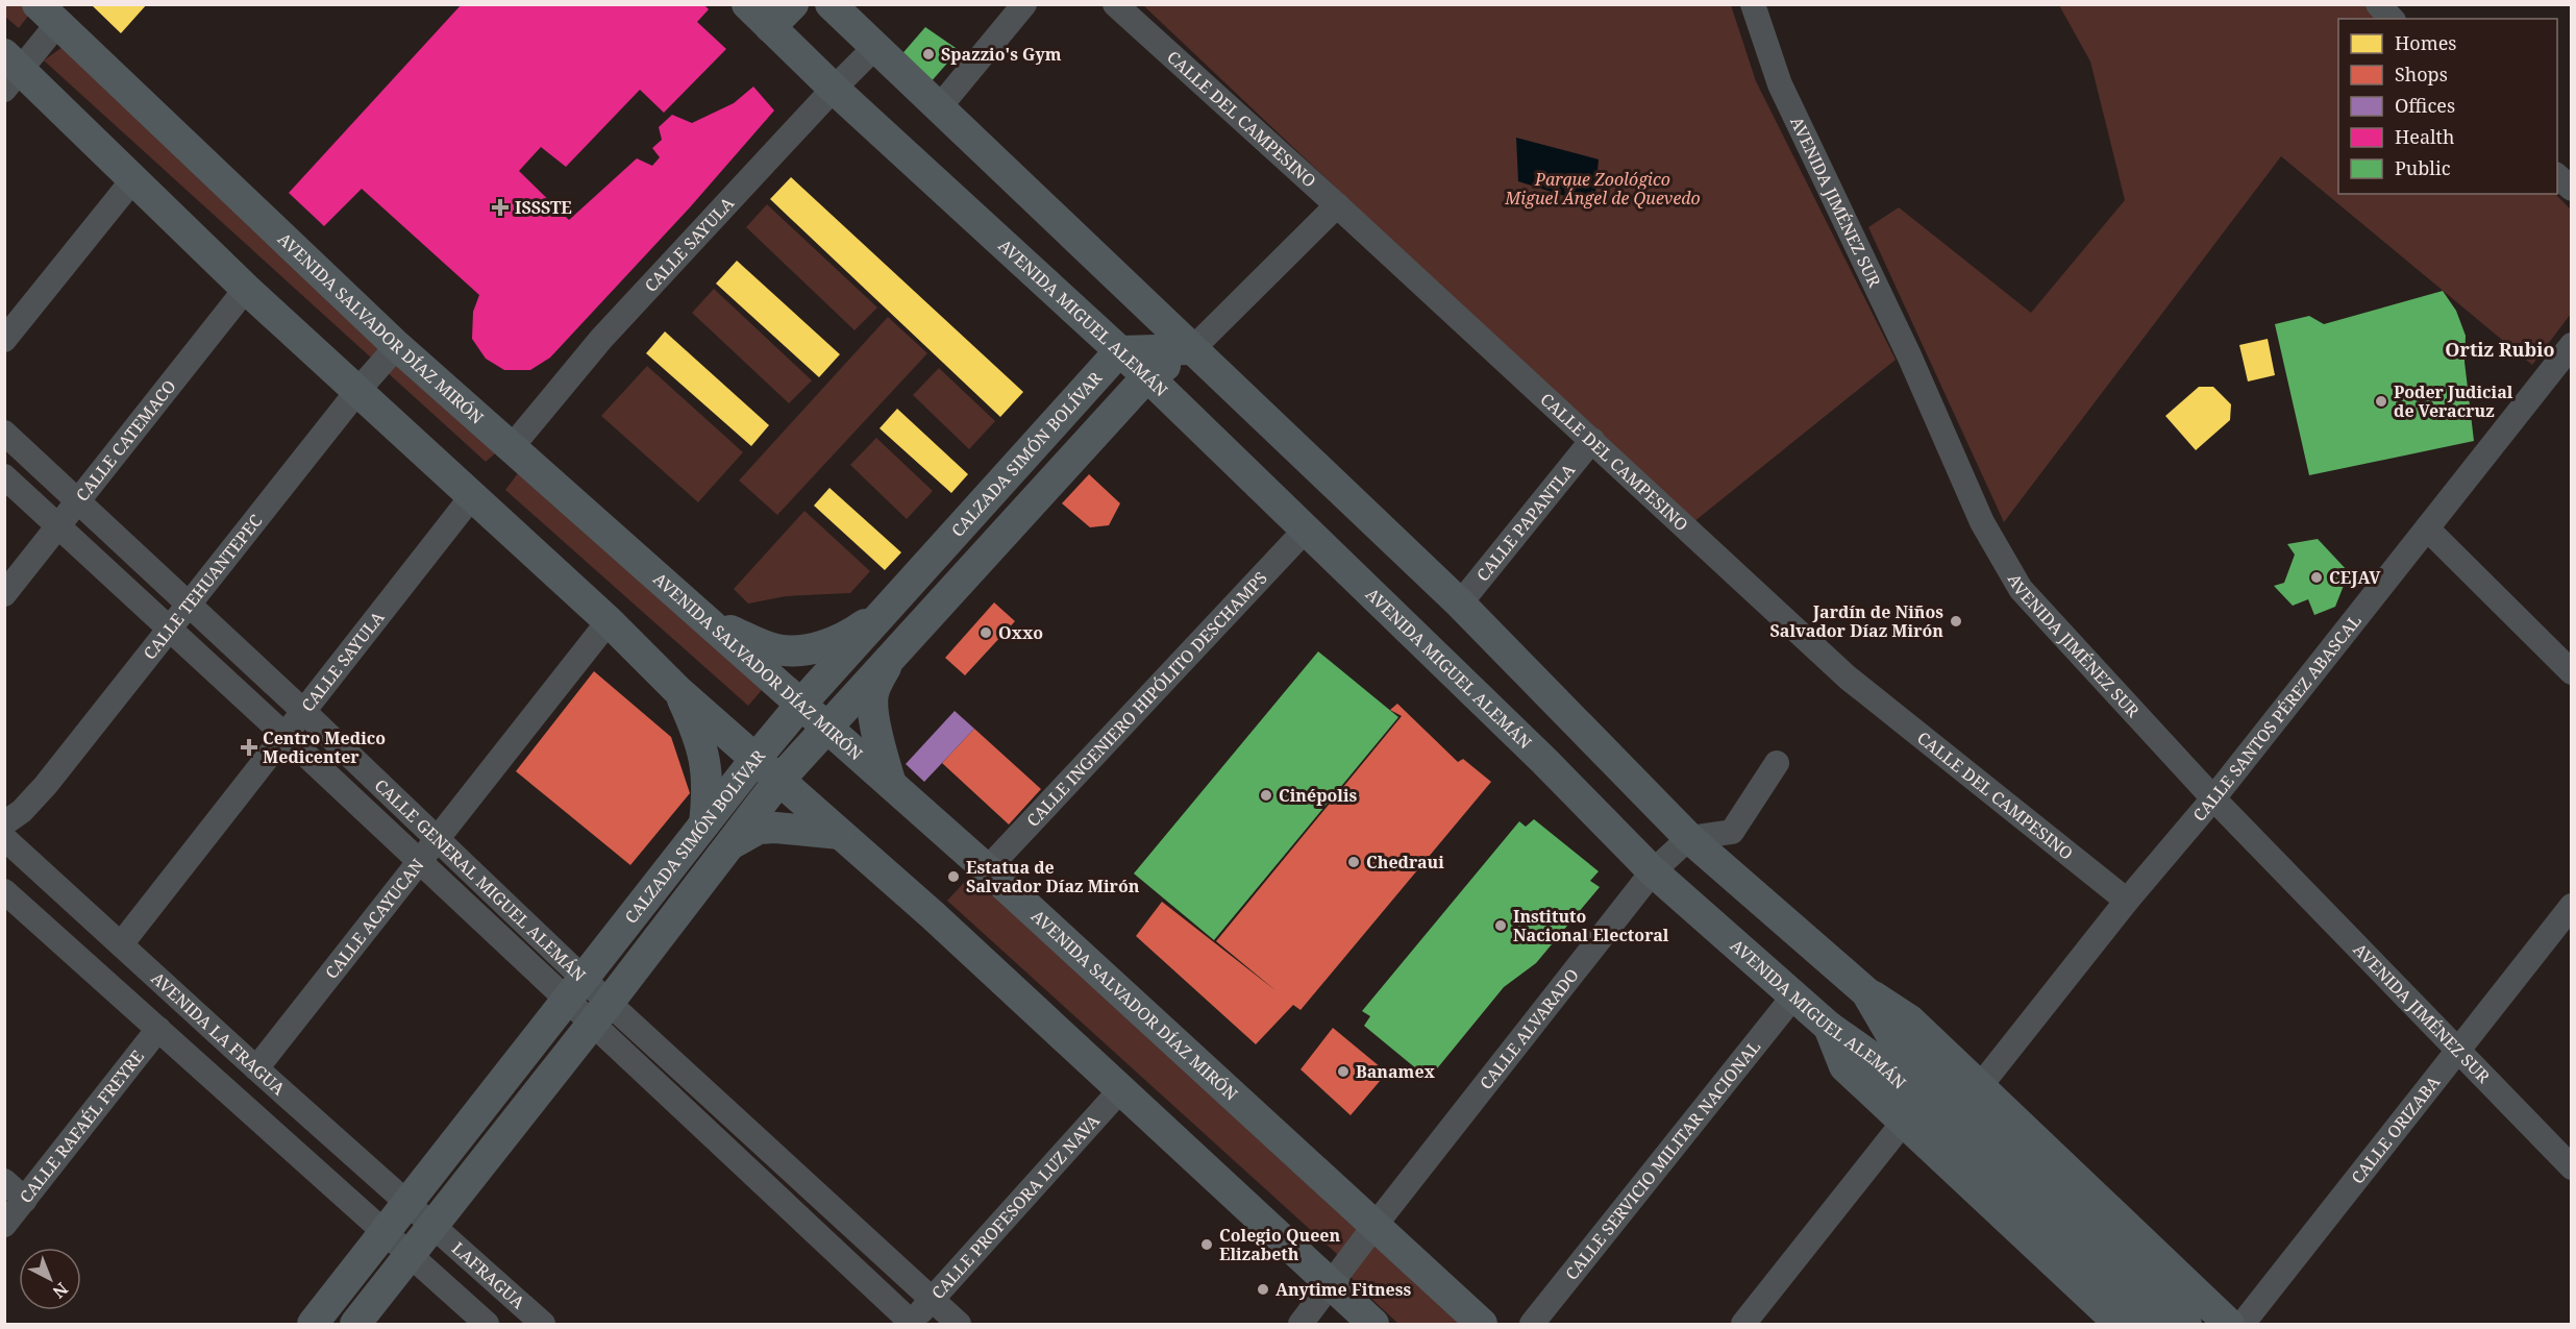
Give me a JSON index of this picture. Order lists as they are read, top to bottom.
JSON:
{
  "streets": {
    "main road": ["AVENIDA MIGUEL ALEMÁN", "AVENIDA SALVADOR DÍAZ MIRÓN", "CALZADA SIMÓN BOLÍVAR"],
    "street": [
      "CALLE DEL CAMPESINO",
      "AVENIDA JIMÉNEZ SUR",
      "CALLE SAYULA",
      "CALLE CATEMACO",
      "CALLE PAPANTLA",
      "CALLE TEHUANTEPEC",
      "CALLE INGENIERO HIPÓLITO DESCHAMPS",
      "CALLE SANTOS PÉREZ ABASCAL",
      "CALLE GENERAL MIGUEL ALEMÁN",
      "CALLE ACAYUCAN",
      "CALLE ALVARADO",
      "AVENIDA LA FRAGUA",
      "CALLE RAFAÉL FREYRE",
      "CALLE ORIZABA",
      "CALLE SERVICIO MILITAR NACIONAL",
      "CALLE PROFESORA LUZ NAVA",
      "LAFRAGUA"
    ]
  },
  "crossings": [
    ["CALLE DEL CAMPESINO", "CALLE PAPANTLA"],
    ["CALLE DEL CAMPESINO", "CALLE SANTOS PÉREZ ABASCAL"],
    ["AVENIDA JIMÉNEZ SUR", "CALLE SANTOS PÉREZ ABASCAL"],
    ["AVENIDA JIMÉNEZ SUR", "CALLE ORIZABA"],
    ["CALLE SAYULA", "AVENIDA MIGUEL ALEMÁN"],
    ["CALLE SAYULA", "AVENIDA SALVADOR DÍAZ MIRÓN"],
    ["CALLE SAYULA", "CALLE GENERAL MIGUEL ALEMÁN"],
    ["CALLE SAYULA", "AVENIDA LA FRAGUA"],
    ["AVENIDA MIGUEL ALEMÁN", "CALZADA SIMÓN BOLÍVAR"],
    ["AVENIDA MIGUEL ALEMÁN", "CALLE PAPANTLA"],
    ["AVENIDA MIGUEL ALEMÁN", "CALLE INGENIERO HIPÓLITO DESCHAMPS"],
    ["AVENIDA MIGUEL ALEMÁN", "CALLE ALVARADO"],
    ["AVENIDA MIGUEL ALEMÁN", "CALLE SERVICIO MILITAR NACIONAL"],
    ["AVENIDA SALVADOR DÍAZ MIRÓN", "CALZADA SIMÓN BOLÍVAR"],
    ["AVENIDA SALVADOR DÍAZ MIRÓN", "CALLE TEHUANTEPEC"],
    ["AVENIDA SALVADOR DÍAZ MIRÓN", "CALLE INGENIERO HIPÓLITO DESCHAMPS"],
    ["AVENIDA SALVADOR DÍAZ MIRÓN", "CALLE ALVARADO"],
    ["CALLE CATEMACO", "CALLE GENERAL MIGUEL ALEMÁN"],
    ["CALZADA SIMÓN BOLÍVAR", "CALLE GENERAL MIGUEL ALEMÁN"],
    ["CALZADA SIMÓN BOLÍVAR", "AVENIDA LA FRAGUA"],
    ["CALZADA SIMÓN BOLÍVAR", "LAFRAGUA"],
    ["CALLE TEHUANTEPEC", "CALLE GENERAL MIGUEL ALEMÁN"],
    ["CALLE GENERAL MIGUEL ALEMÁN", "CALLE ACAYUCAN"],
    ["CALLE GENERAL MIGUEL ALEMÁN", "CALLE PROFESORA LUZ NAVA"],
    ["CALLE ACAYUCAN", "AVENIDA LA FRAGUA"],
    ["AVENIDA LA FRAGUA", "CALLE RAFAÉL FREYRE"],
    ["AVENIDA LA FRAGUA", "LAFRAGUA"]
  ],
  "districts": ["Ortiz Rubio"],
  "parks": ["Parque Zoológico Miguel Ángel de Quevedo"],
  "places": {
    "other": [
      "Spazzio's Gym",
      "Poder Judicial de Veracruz",
      "CEJAV",
      "Jardín de Niños Salvador Díaz Mirón",
      "Oxxo",
      "Cinépolis",
      "Chedraui",
      "Estatua de Salvador Díaz Mirón",
      "Instituto Nacional Electoral",
      "Banamex",
      "Colegio Queen Elizabeth",
      "Anytime Fitness"
    ],
    "health": ["ISSSTE", "Centro Medico Medicenter"]
  },
  "legend": [
    "Homes",
    "Shops",
    "Offices",
    "Health",
    "Public"
  ],
  "north": "bottom right"
}
